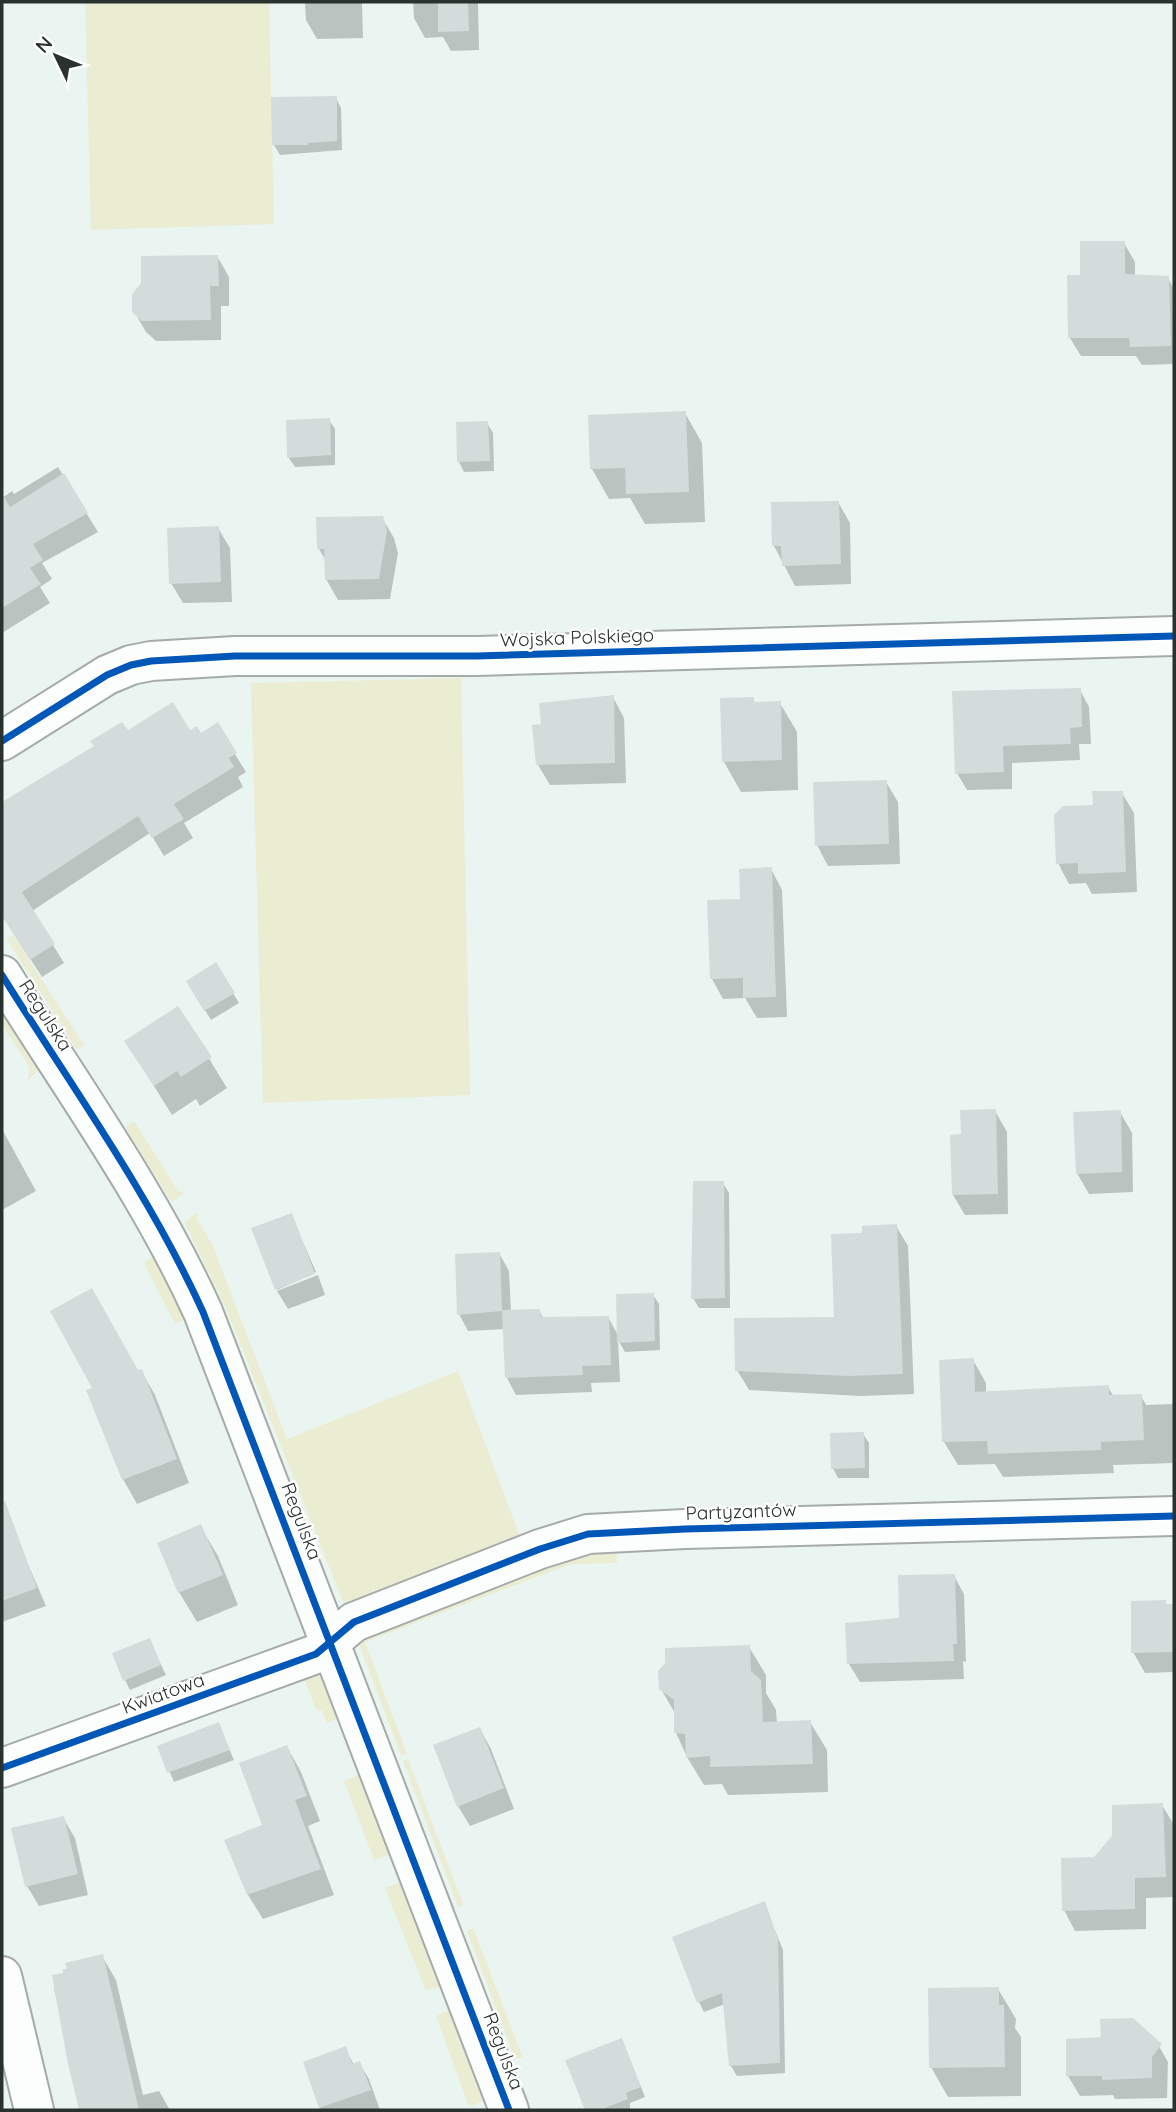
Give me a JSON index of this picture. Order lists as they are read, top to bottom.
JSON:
{
  "streets": {
    "street": [
      "Wojska Polskiego",
      "Regulska",
      "Partyzantów",
      "Kwiatowa"
    ]
  },
  "crossings": [
    ["Regulska", "Partyzantów"],
    ["Regulska", "Kwiatowa"],
    ["Partyzantów", "Kwiatowa"]
  ],
  "north": "top left"
}
